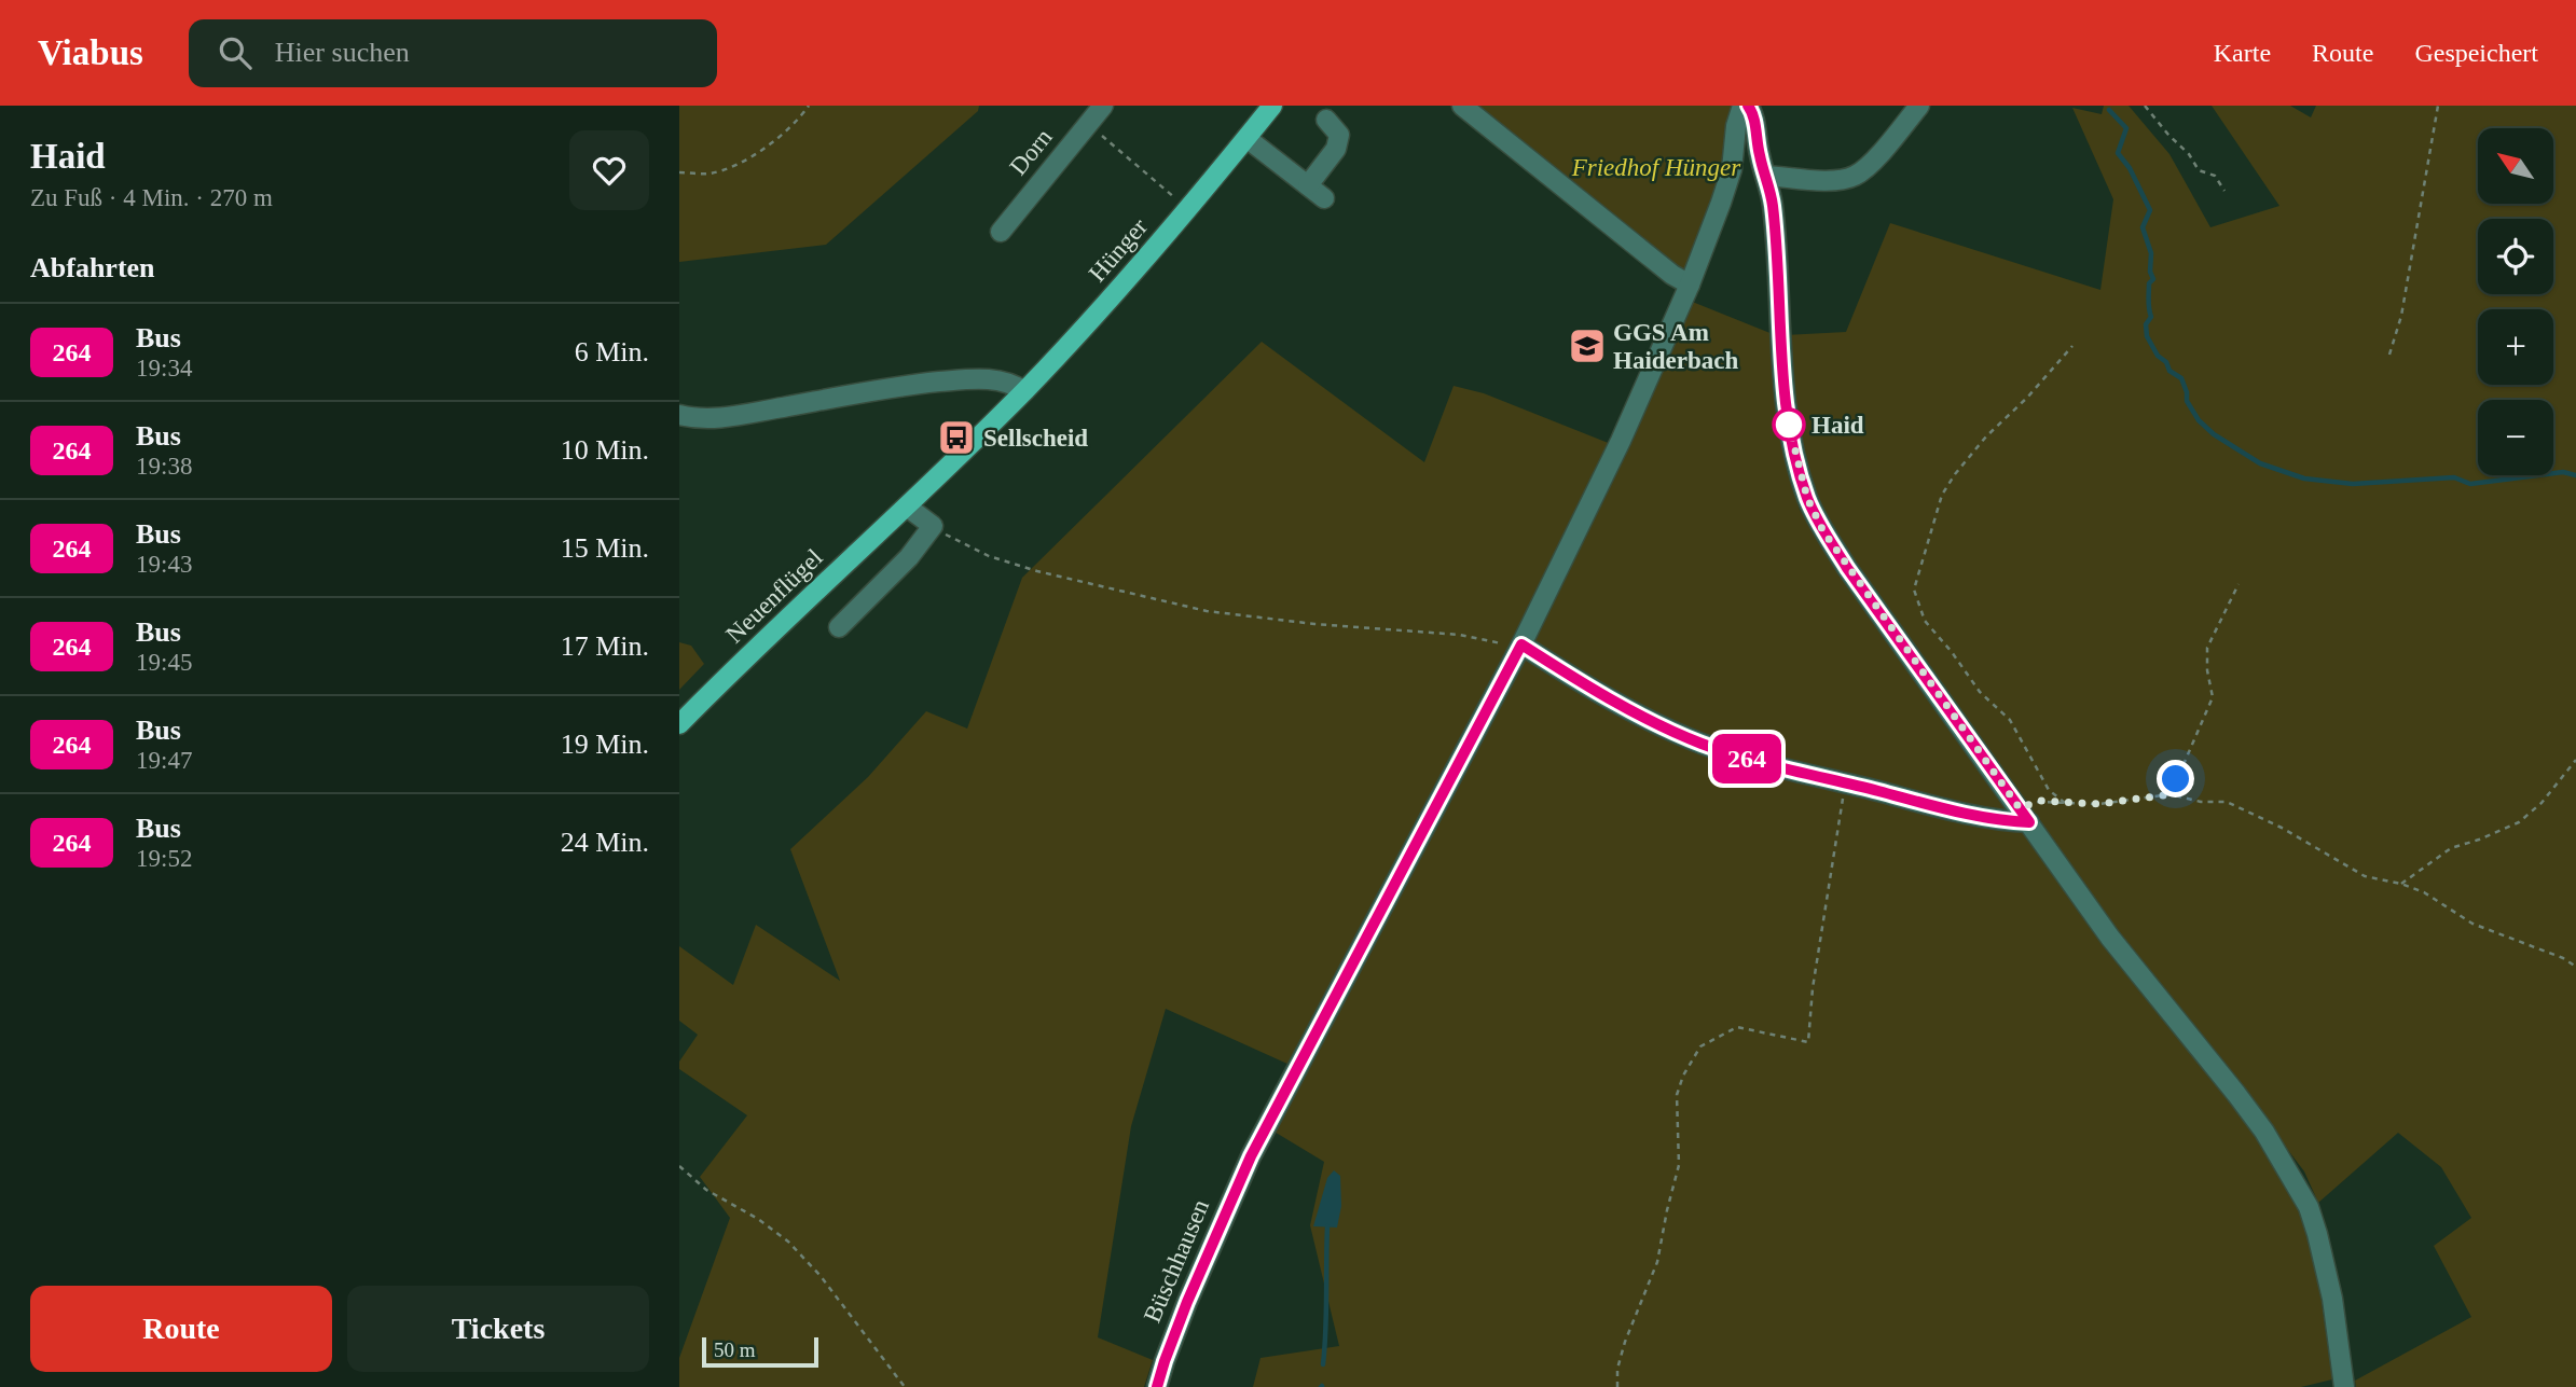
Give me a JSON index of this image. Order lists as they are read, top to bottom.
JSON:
{
  "streets": {
    "main road": ["Hünger", "Neuenflügel"],
    "street": ["Dorn", "Büschhausen"]
  },
  "crossings": [
    ["Hünger", "Neuenflügel"]
  ],
  "parks": ["Friedhof Hünger"],
  "places": {
    "school or university": ["GGS Am Haiderbach"],
    "other": ["Haid"],
    "bus stop": ["Sellscheid"]
  },
  "lines": ["bus line 264"],
  "scale_bar": "50 m",
  "north": "top left",
  "page": {
    "header": "Viabus",
    "search": "Hier suchen",
    "nav": ["Karte", "Route", "Gespeichert"],
    "heading": [
      ["Haid", "Zu Fuß · 4 Min. · 270 m"],
      "Abfahrten"
    ],
    "on_map": "264",
    "map_buttons": ["+", "−"],
    "list": [
      {
        "mark": "264",
        "name": "Bus",
        "note": "19:34",
        "value": "6 Min."
      },
      {
        "mark": "264",
        "name": "Bus",
        "note": "19:38",
        "value": "10 Min."
      },
      {
        "mark": "264",
        "name": "Bus",
        "note": "19:43",
        "value": "15 Min."
      },
      {
        "mark": "264",
        "name": "Bus",
        "note": "19:45",
        "value": "17 Min."
      },
      {
        "mark": "264",
        "name": "Bus",
        "note": "19:47",
        "value": "19 Min."
      },
      {
        "mark": "264",
        "name": "Bus",
        "note": "19:52",
        "value": "24 Min."
      }
    ],
    "buttons": ["Route", "Tickets"],
    "scale": "50 m"
  }
}
